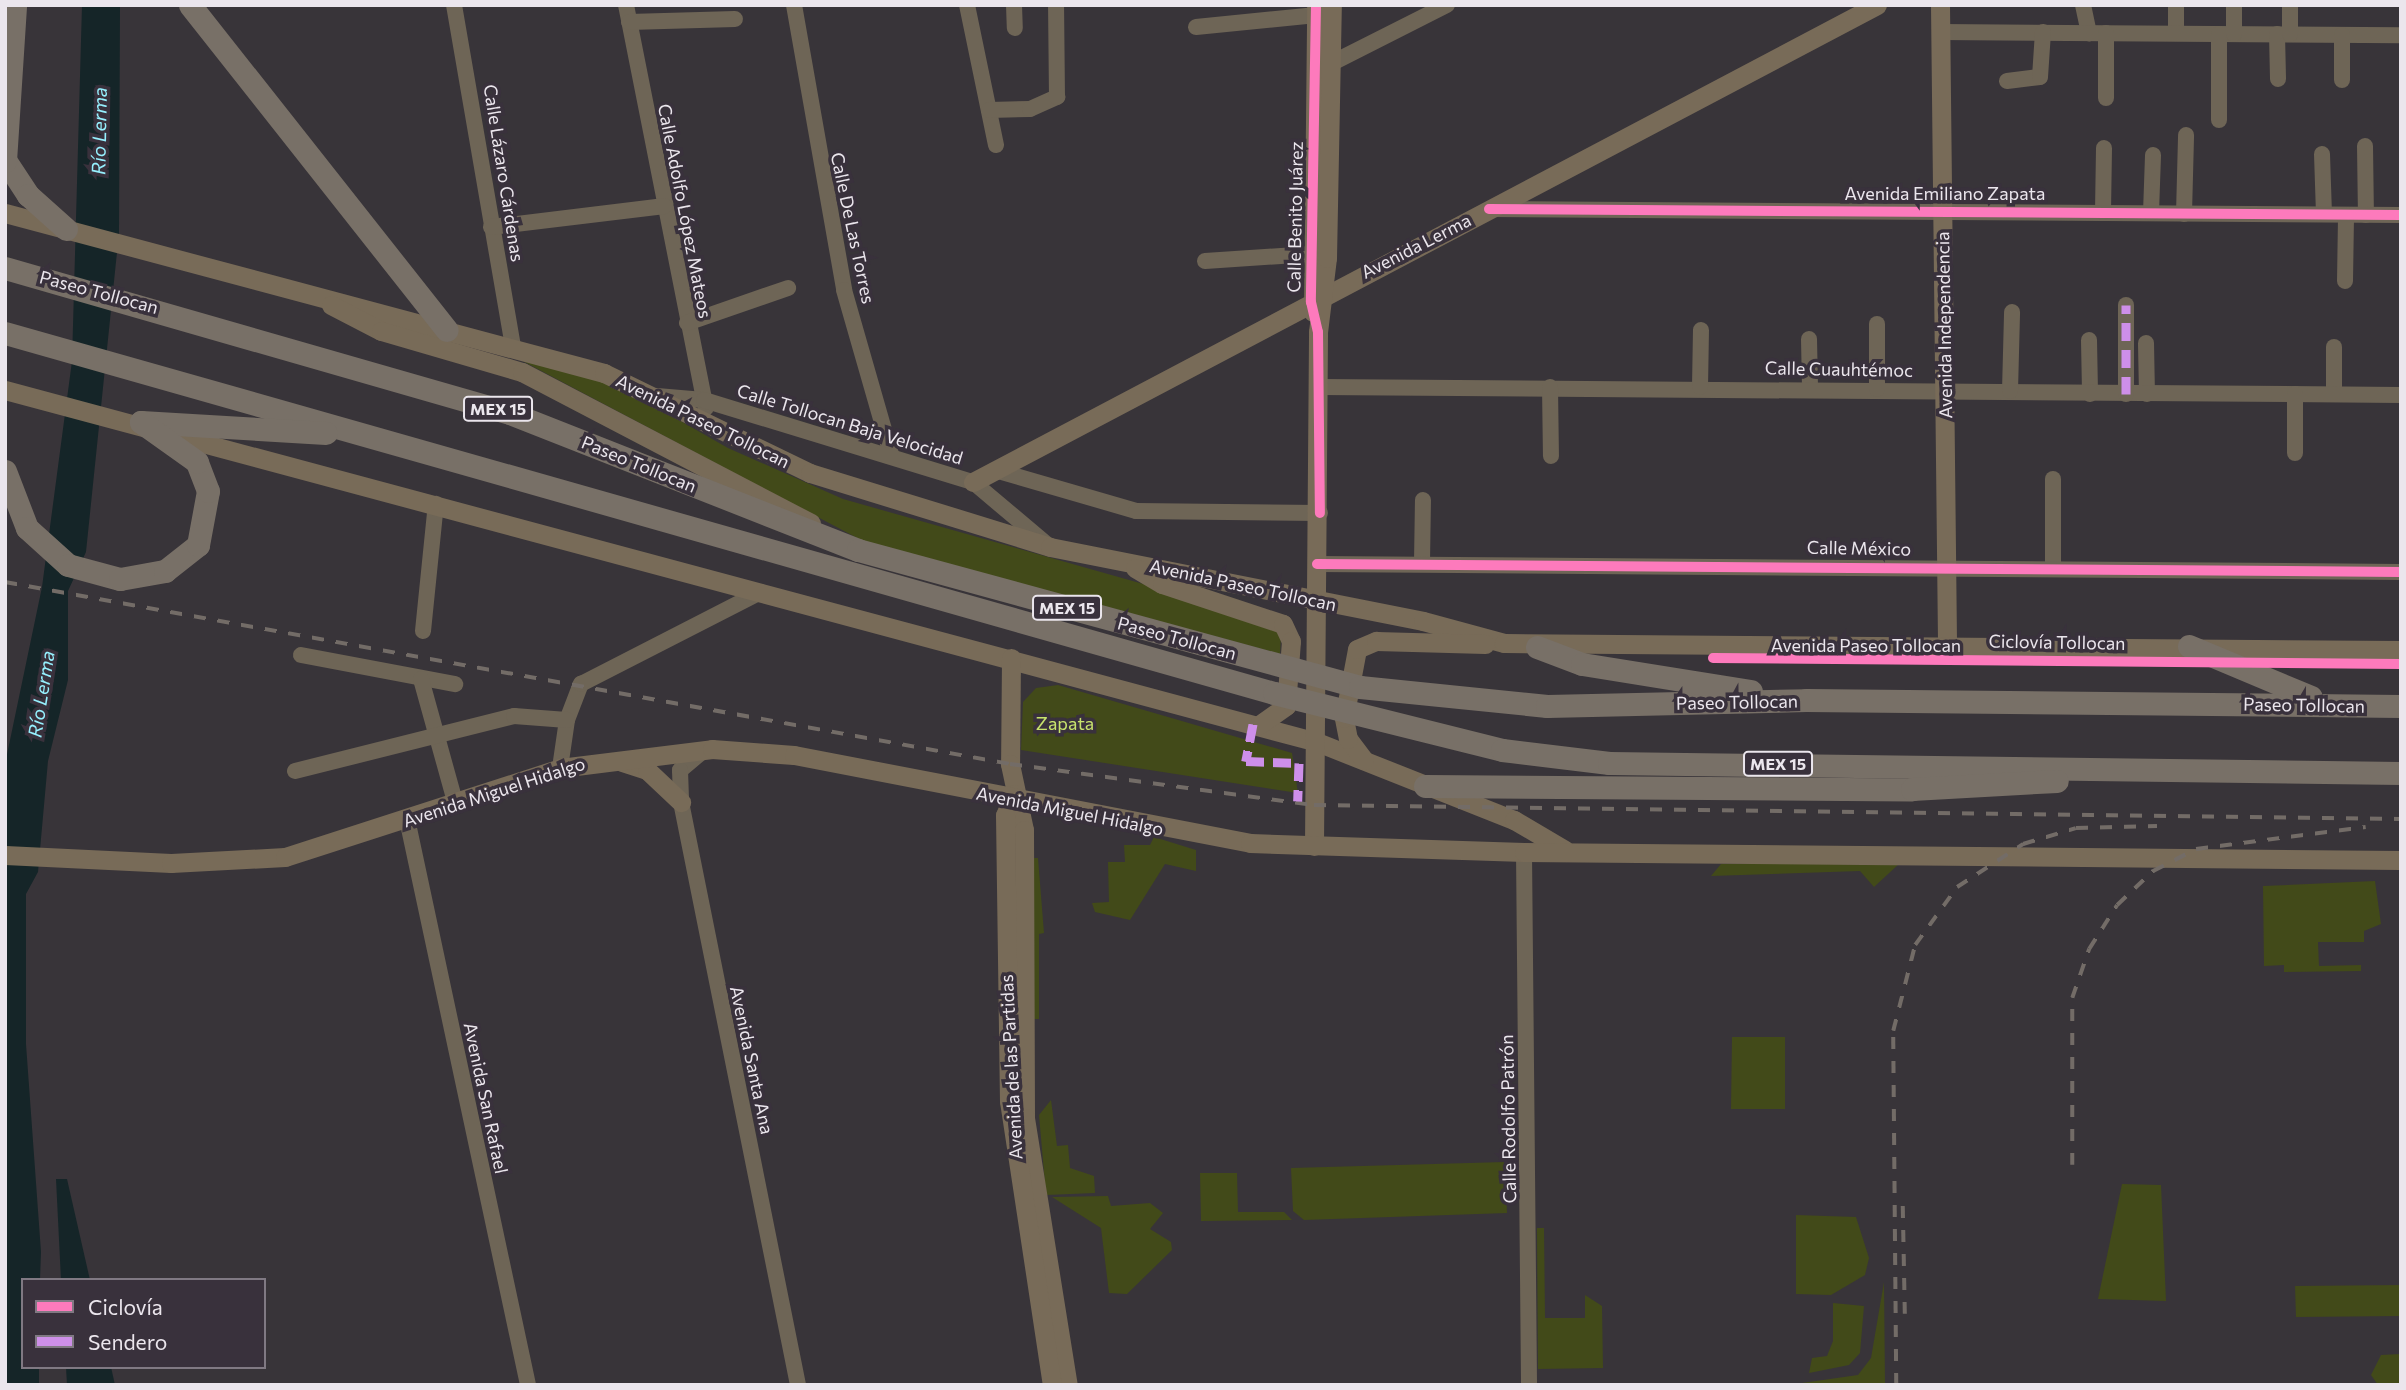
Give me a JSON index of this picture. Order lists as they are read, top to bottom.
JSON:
{
  "streets": {
    "highway": ["Paseo Tollocan", "MEX 15"],
    "main road": [
      "Calle Benito Juárez",
      "Avenida Lerma",
      "Avenida Independencia",
      "Avenida Paseo Tollocan",
      "Avenida Miguel Hidalgo",
      "Avenida de las Partidas"
    ],
    "street": [
      "Calle Lázaro Cárdenas",
      "Avenida Emiliano Zapata",
      "Calle Adolfo López Mateos",
      "Calle De Las Torres",
      "Calle Cuauhtémoc",
      "Calle Tollocan Baja Velocidad",
      "Calle México",
      "Avenida Santa Ana",
      "Avenida San Rafael",
      "Calle Rodolfo Patrón"
    ],
    "cycle path": ["Ciclovía Tollocan"]
  },
  "crossings": [
    ["Calle Lázaro Cárdenas", "Avenida Paseo Tollocan"],
    ["Avenida Emiliano Zapata", "Avenida Lerma"],
    ["Avenida Emiliano Zapata", "Avenida Independencia"],
    ["Calle Adolfo López Mateos", "Avenida Paseo Tollocan"],
    ["Calle Adolfo López Mateos", "Calle Tollocan Baja Velocidad"],
    ["Calle Benito Juárez", "Avenida Lerma"],
    ["Calle Benito Juárez", "Calle Cuauhtémoc"],
    ["Calle Benito Juárez", "Avenida Paseo Tollocan"],
    ["Calle Benito Juárez", "Calle México"],
    ["Calle Benito Juárez", "Avenida Miguel Hidalgo"],
    ["Calle De Las Torres", "Calle Tollocan Baja Velocidad"],
    ["Avenida Lerma", "Calle Tollocan Baja Velocidad"],
    ["Avenida Independencia", "Calle Cuauhtémoc"],
    ["Avenida Independencia", "Avenida Paseo Tollocan"],
    ["Avenida Independencia", "Calle México"],
    ["Avenida Paseo Tollocan", "Calle Tollocan Baja Velocidad"],
    ["Avenida Miguel Hidalgo", "Avenida Santa Ana"],
    ["Avenida Miguel Hidalgo", "Avenida de las Partidas"],
    ["Avenida Miguel Hidalgo", "Avenida San Rafael"]
  ],
  "water": ["Río Lerma"],
  "parks": ["Zapata"],
  "legend": ["Ciclovía", "Sendero"]
}
